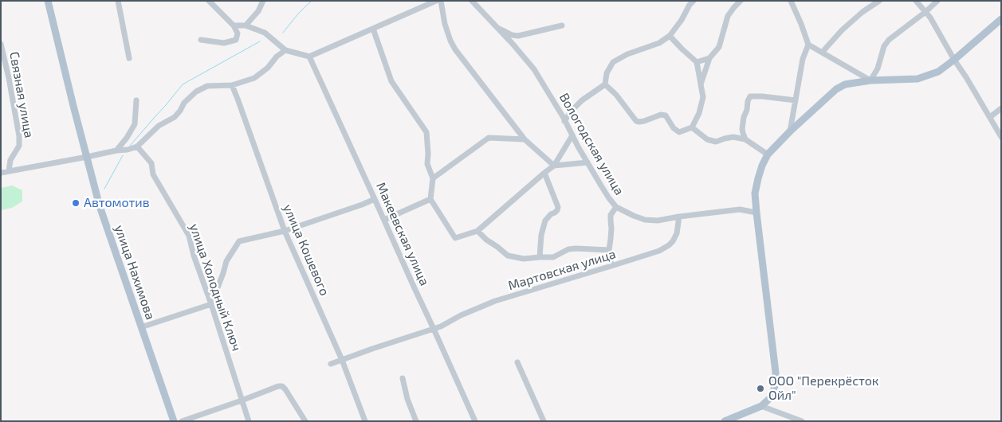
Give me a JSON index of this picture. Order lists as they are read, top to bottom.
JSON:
{
  "streets": {
    "main road": ["улица Нахимова"],
    "street": [
      "Связная улица",
      "Вологодская улица",
      "Макеевская улица",
      "улица Кошевого",
      "Мартовская улица",
      "улица Холодный Ключ"
    ]
  },
  "crossings": [
    ["Вологодская улица", "Мартовская улица"],
    ["Макеевская улица", "Мартовская улица"],
    ["улица Кошевого", "Мартовская улица"]
  ],
  "places": ["Автомотив", "ООО \"Перекрёсток Ойл\""]
}
